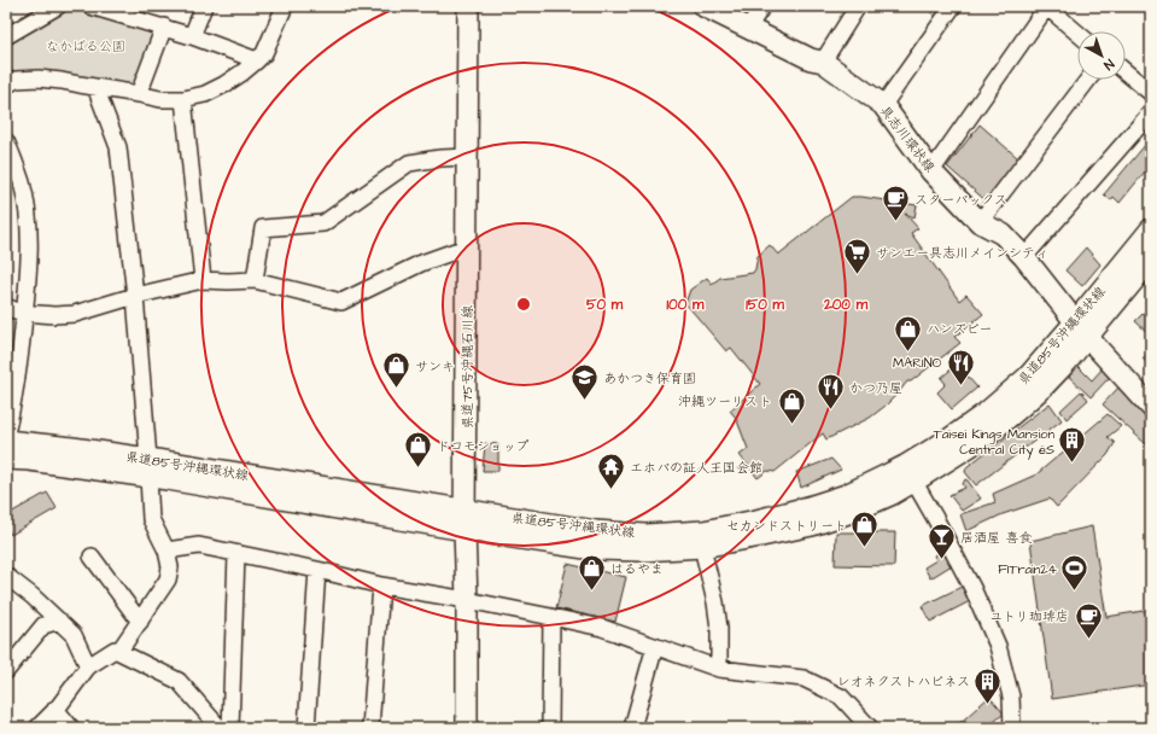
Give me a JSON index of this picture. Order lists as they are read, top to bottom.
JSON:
{
  "streets": {
    "main road": ["具志川環状線", "県道85号沖縄環状線", "県道75号沖縄石川線"]
  },
  "crossings": [
    ["具志川環状線", "県道85号沖縄環状線"],
    ["県道85号沖縄環状線", "県道75号沖縄石川線"]
  ],
  "parks": ["なかばる公園"],
  "places": {
    "cafe": ["スターバックス", "ユトリ珈琲店"],
    "supermarket": ["サンエー具志川メインシティ"],
    "shop": [
      "ハンズビー",
      "サンキ",
      "沖縄ツーリスト",
      "ドコモショップ",
      "セカンドストリート",
      "はるやま"
    ],
    "restaurant": ["MARINO", "かつ乃屋"],
    "school or university": ["あかつき保育園"],
    "building": ["Taisei Kings Mansion Central City ëS", "レオネクストハピネス"],
    "temple": ["エホバの証人王国会館"],
    "bar": ["居酒屋 喜食"],
    "sports": ["FITrain24"]
  },
  "north": "bottom right",
  "rings": [
    "50 m",
    "100 m",
    "150 m",
    "200 m"
  ]
}
